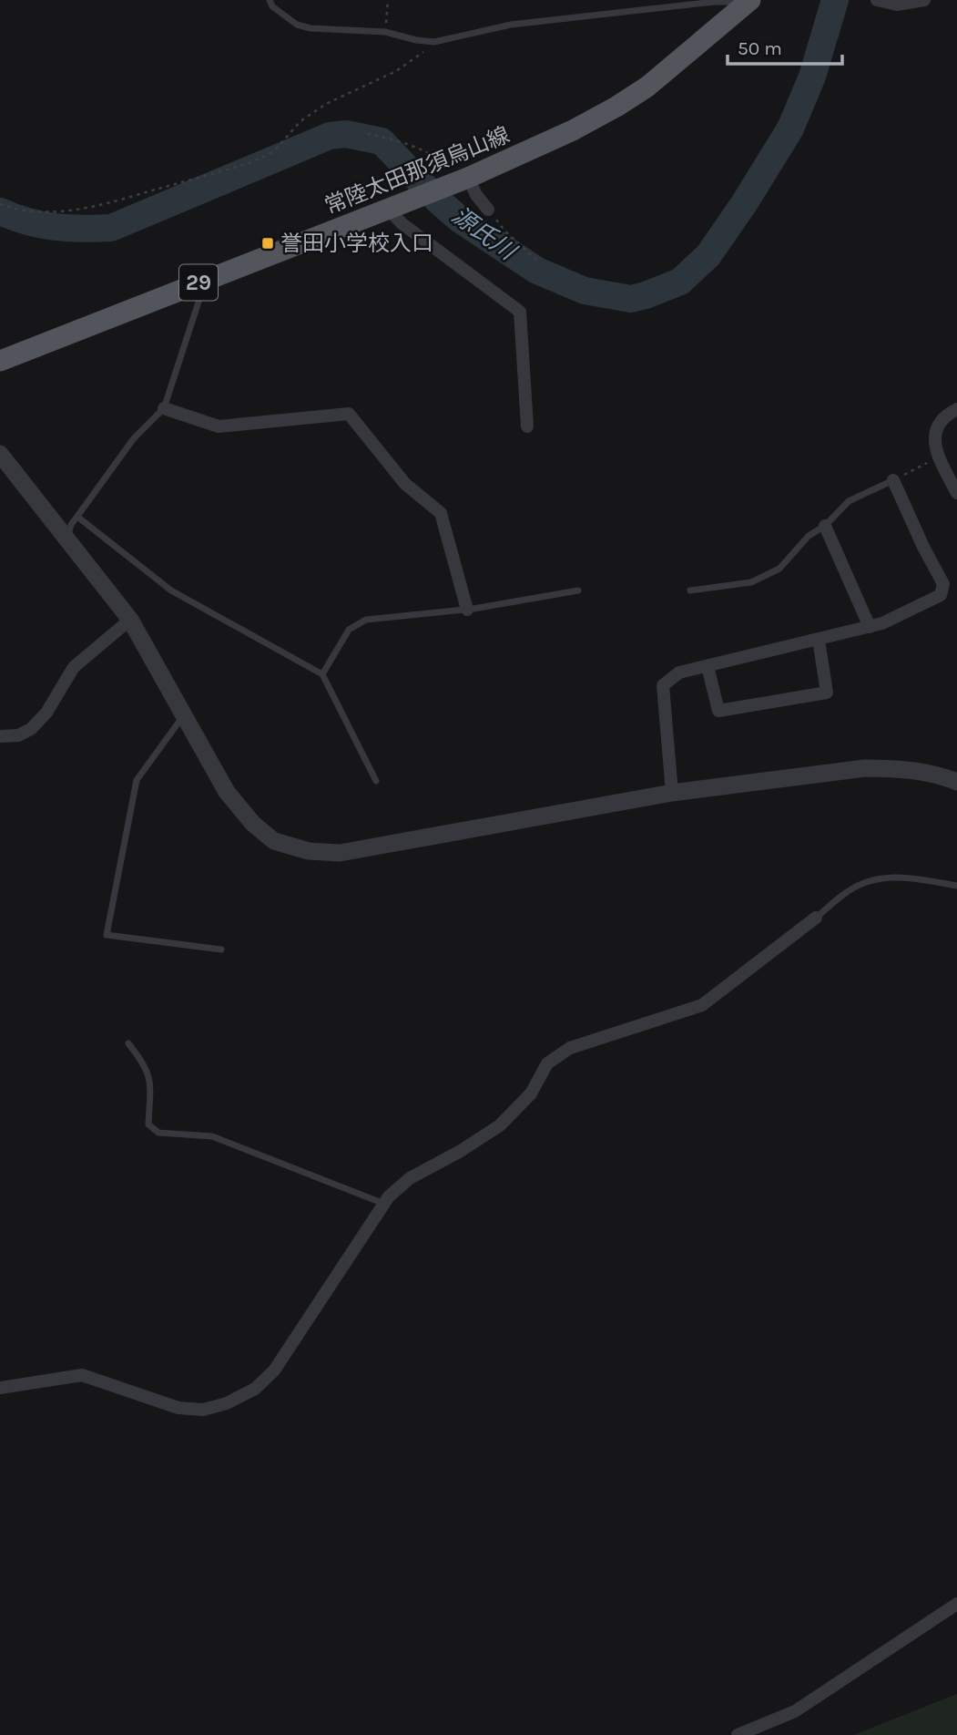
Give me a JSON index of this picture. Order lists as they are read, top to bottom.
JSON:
{
  "streets": {
    "main road": ["常陸太田那須烏山線", "29"]
  },
  "water": ["源氏川"],
  "places": {
    "transit": ["誉田小学校入口"]
  },
  "scale_bar": "50 m"
}
